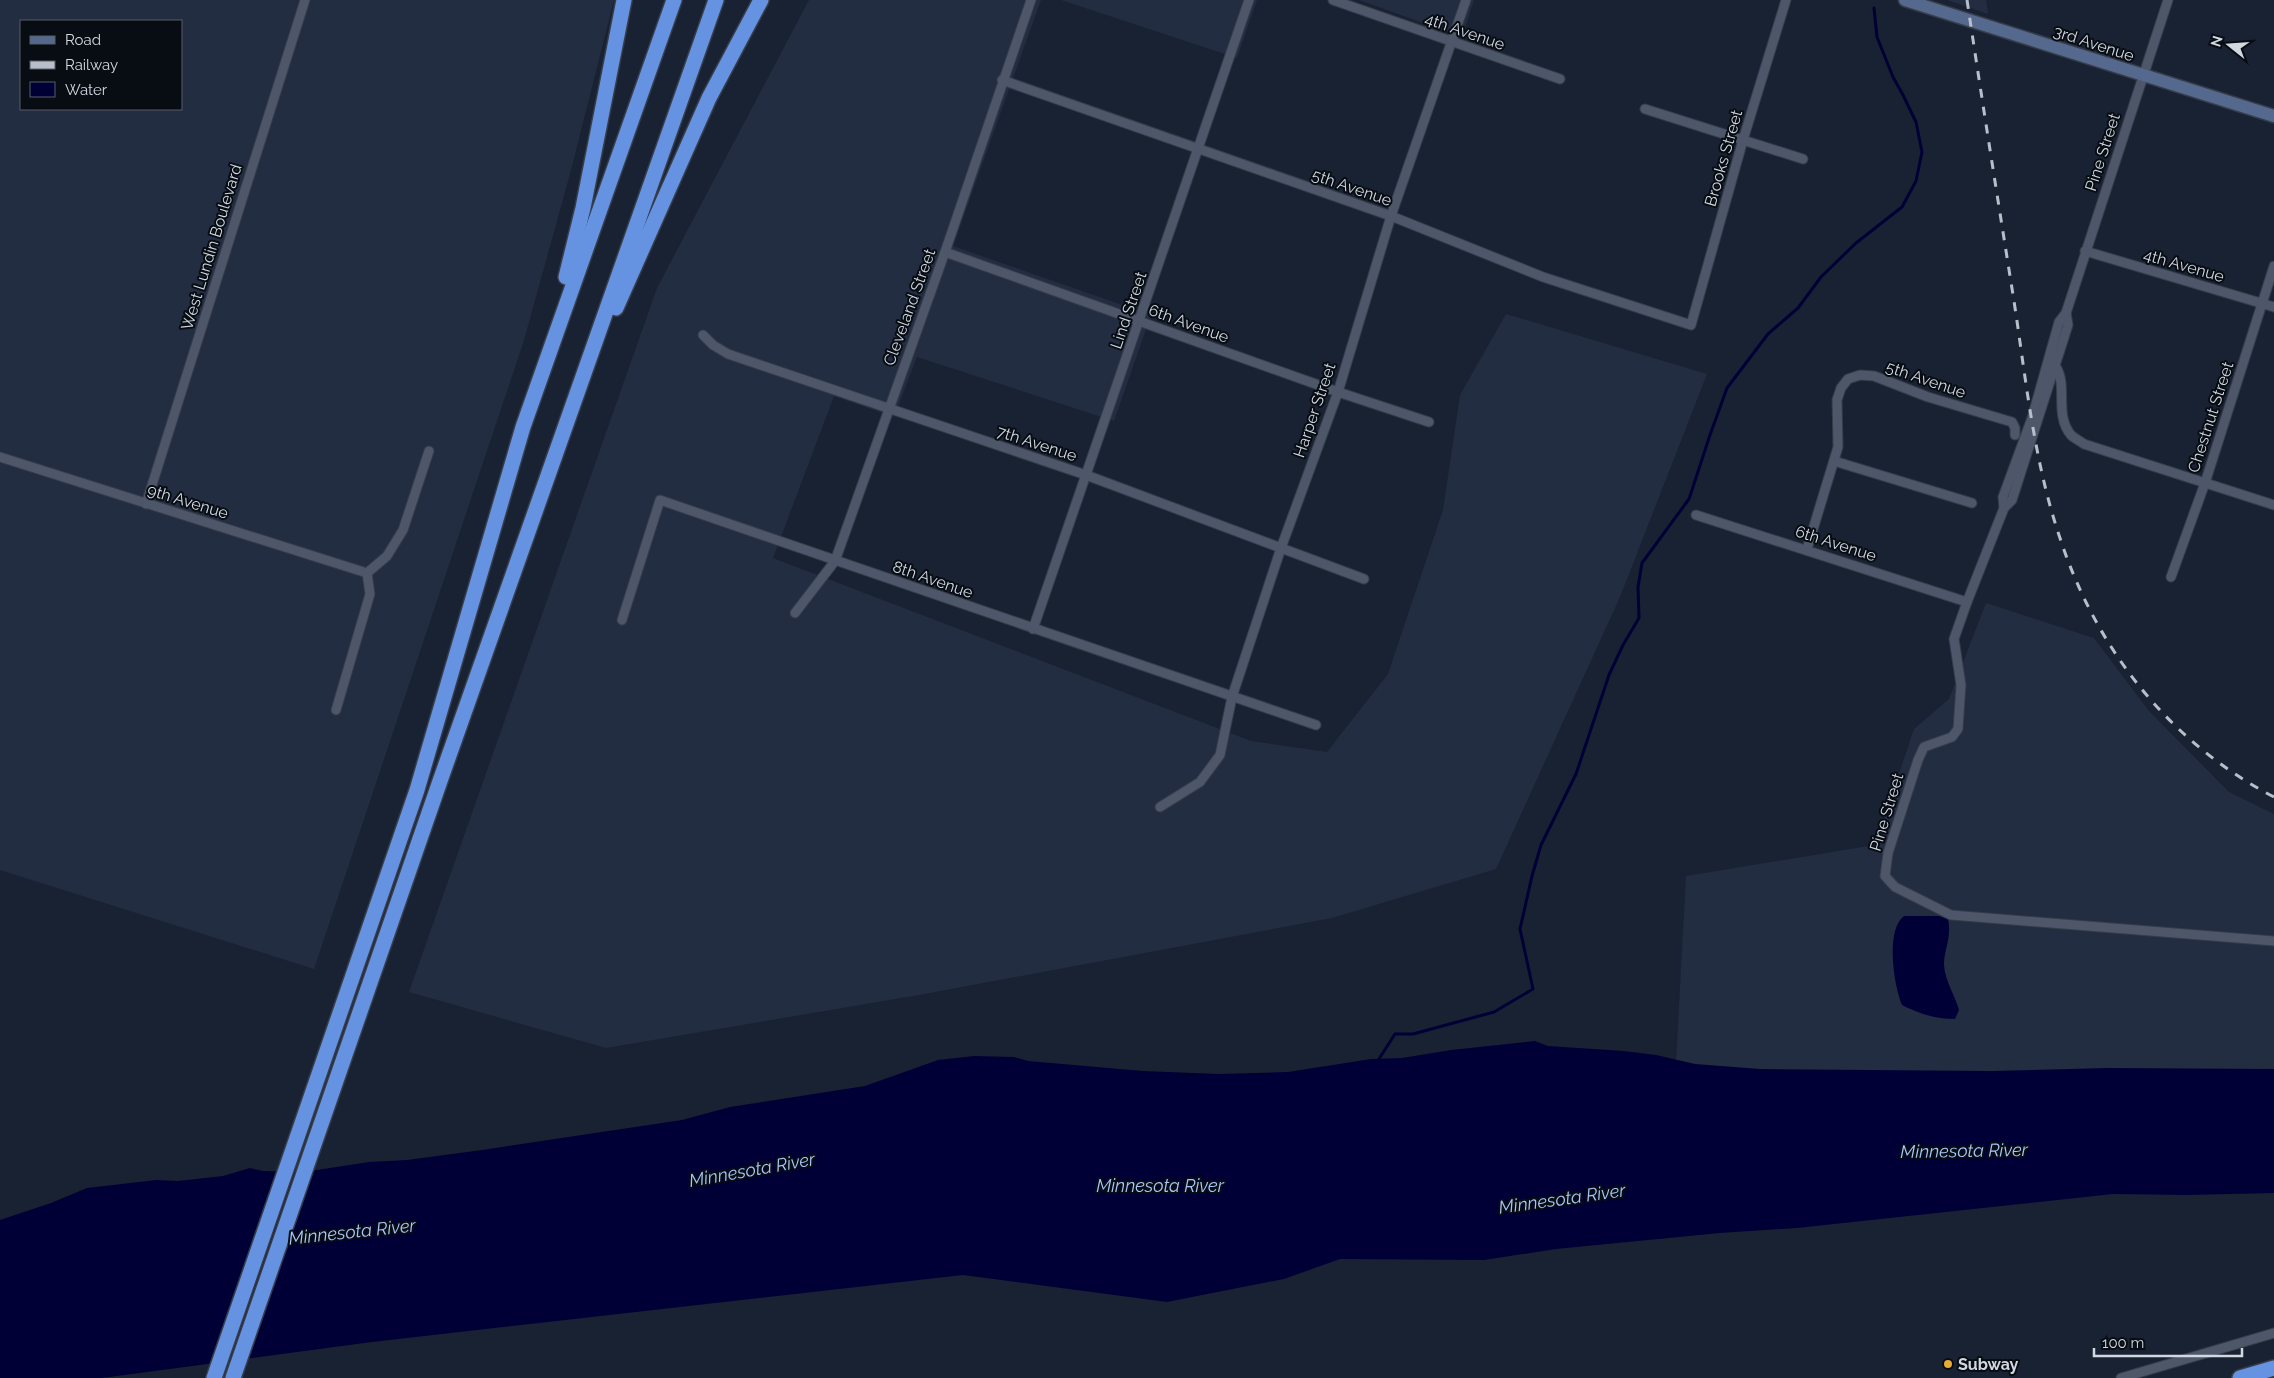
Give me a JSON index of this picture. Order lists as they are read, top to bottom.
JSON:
{
  "streets": {
    "street": [
      "4th Avenue",
      "3rd Avenue",
      "Pine Street",
      "Brooks Street",
      "5th Avenue",
      "West Lundin Boulevard",
      "Cleveland Street",
      "Lind Street",
      "6th Avenue",
      "Harper Street",
      "Chestnut Street",
      "7th Avenue",
      "9th Avenue",
      "8th Avenue"
    ]
  },
  "crossings": [
    ["4th Avenue", "Pine Street"],
    ["4th Avenue", "Harper Street"],
    ["4th Avenue", "Chestnut Street"],
    ["3rd Avenue", "Pine Street"],
    ["Pine Street", "6th Avenue"],
    ["Brooks Street", "5th Avenue"],
    ["5th Avenue", "Cleveland Street"],
    ["5th Avenue", "Lind Street"],
    ["5th Avenue", "6th Avenue"],
    ["5th Avenue", "Harper Street"],
    ["West Lundin Boulevard", "9th Avenue"],
    ["Cleveland Street", "6th Avenue"],
    ["Cleveland Street", "7th Avenue"],
    ["Cleveland Street", "8th Avenue"],
    ["Lind Street", "6th Avenue"],
    ["Lind Street", "7th Avenue"],
    ["Lind Street", "8th Avenue"],
    ["6th Avenue", "Harper Street"],
    ["Harper Street", "7th Avenue"],
    ["Harper Street", "8th Avenue"]
  ],
  "water": ["Minnesota River"],
  "places": ["Subway"],
  "legend": ["Road", "Railway", "Water"],
  "scale_bar": "100 m",
  "north": "left"
}
